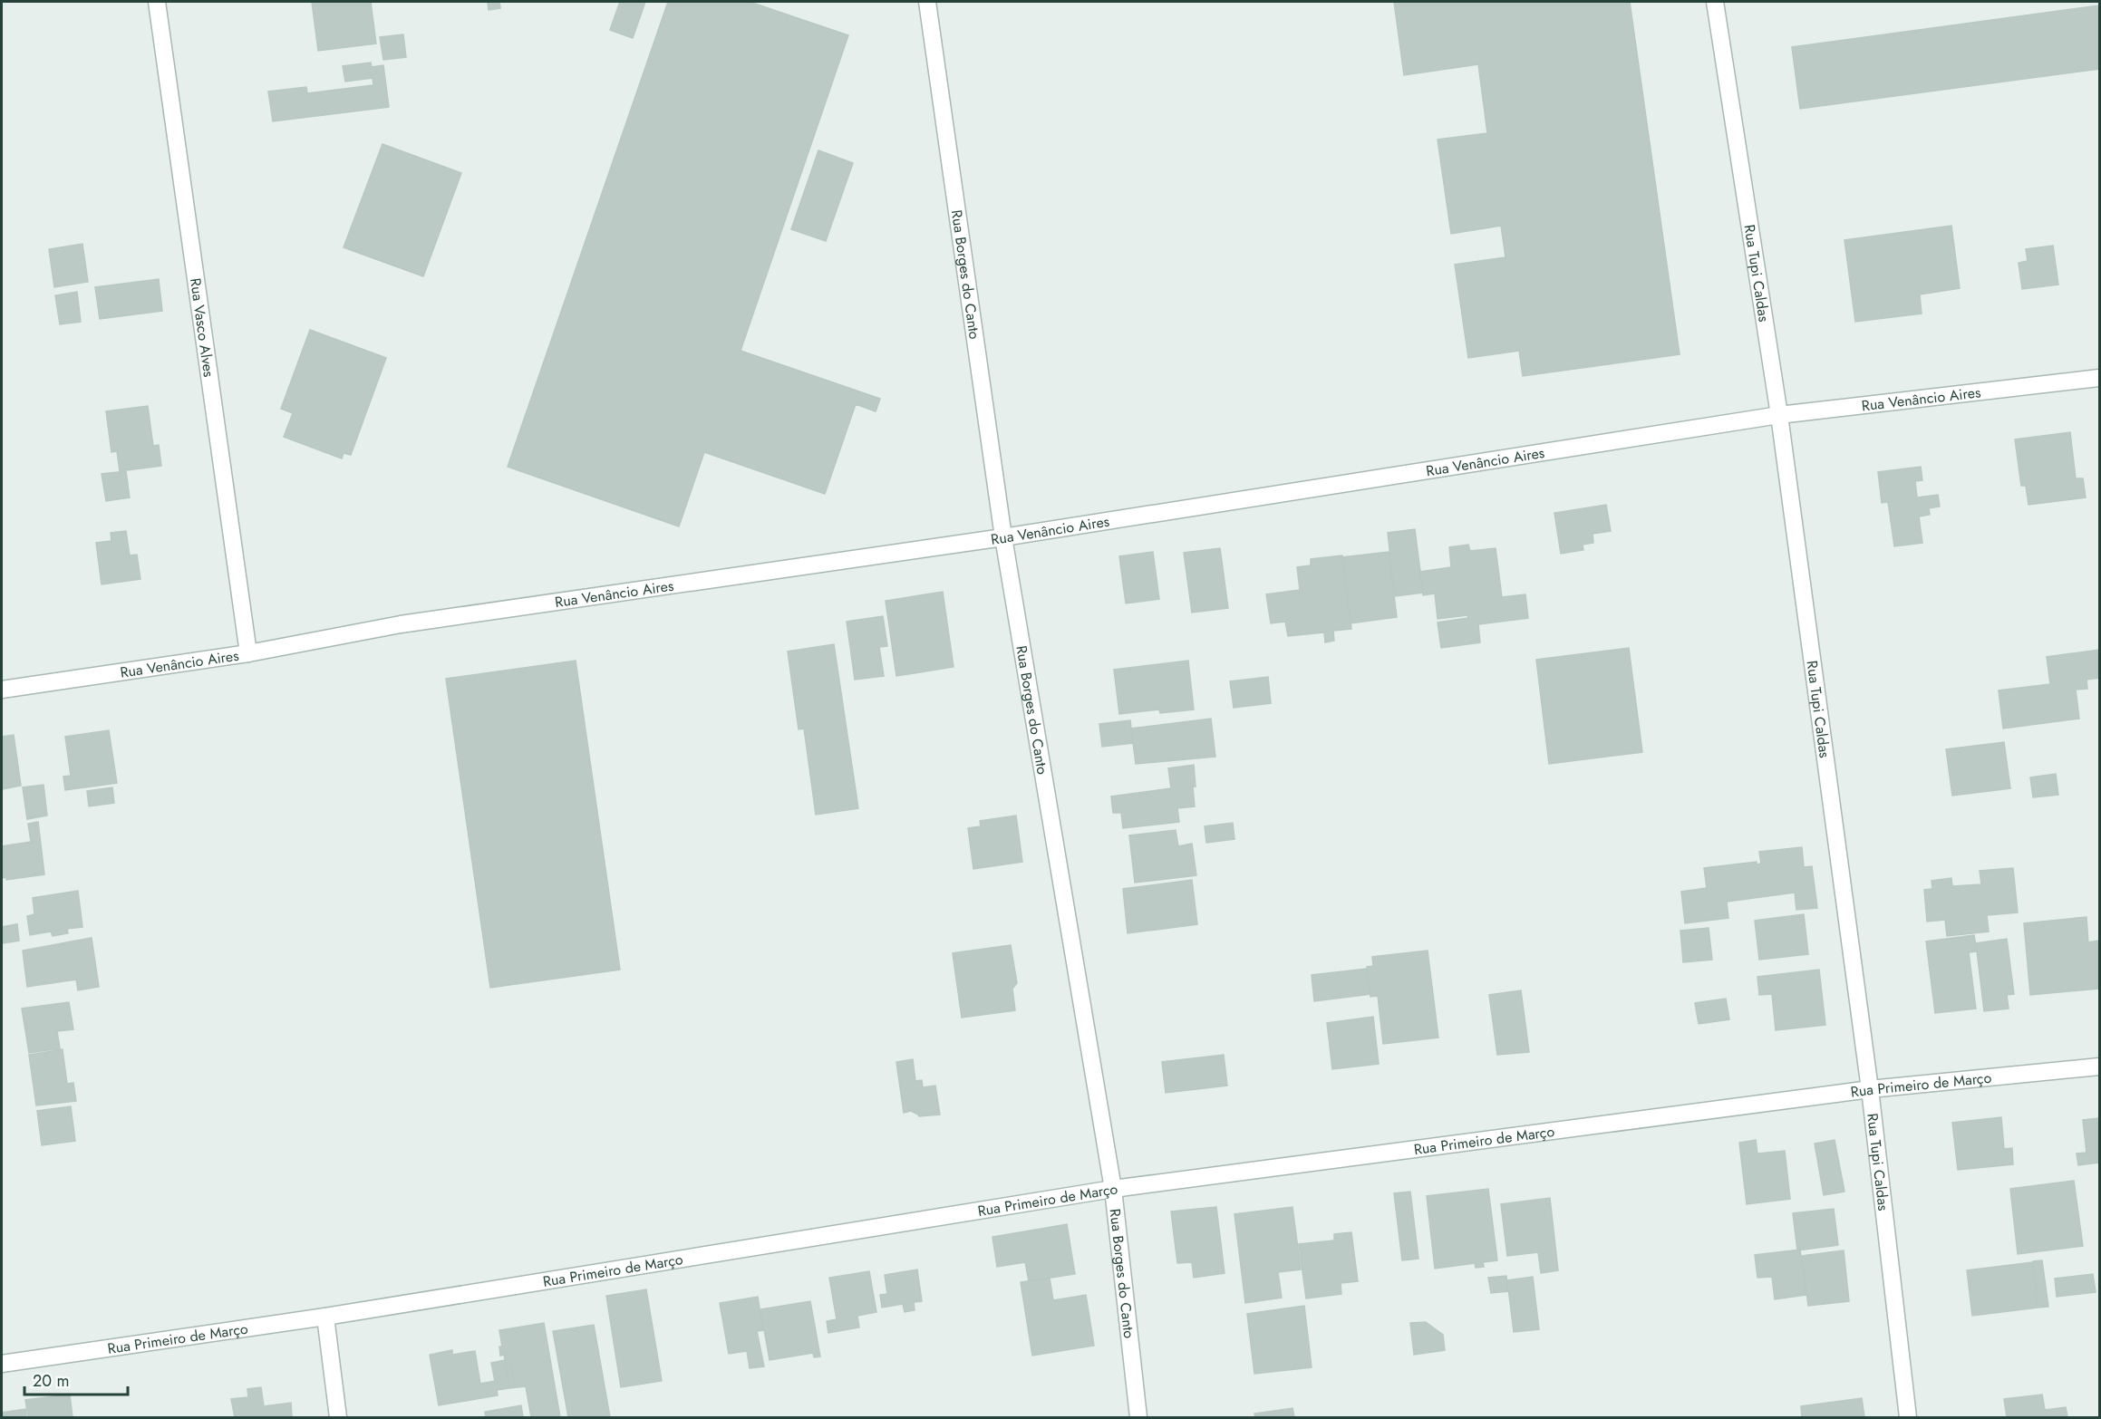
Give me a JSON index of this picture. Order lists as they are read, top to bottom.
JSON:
{
  "streets": {
    "street": [
      "Rua Tupi Caldas",
      "Rua Borges do Canto",
      "Rua Vasco Alves",
      "Rua Venâncio Aires",
      "Rua Primeiro de Março"
    ]
  },
  "crossings": [
    ["Rua Tupi Caldas", "Rua Venâncio Aires"],
    ["Rua Tupi Caldas", "Rua Primeiro de Março"],
    ["Rua Borges do Canto", "Rua Venâncio Aires"],
    ["Rua Borges do Canto", "Rua Primeiro de Março"],
    ["Rua Vasco Alves", "Rua Venâncio Aires"]
  ],
  "scale_bar": "20 m"
}
